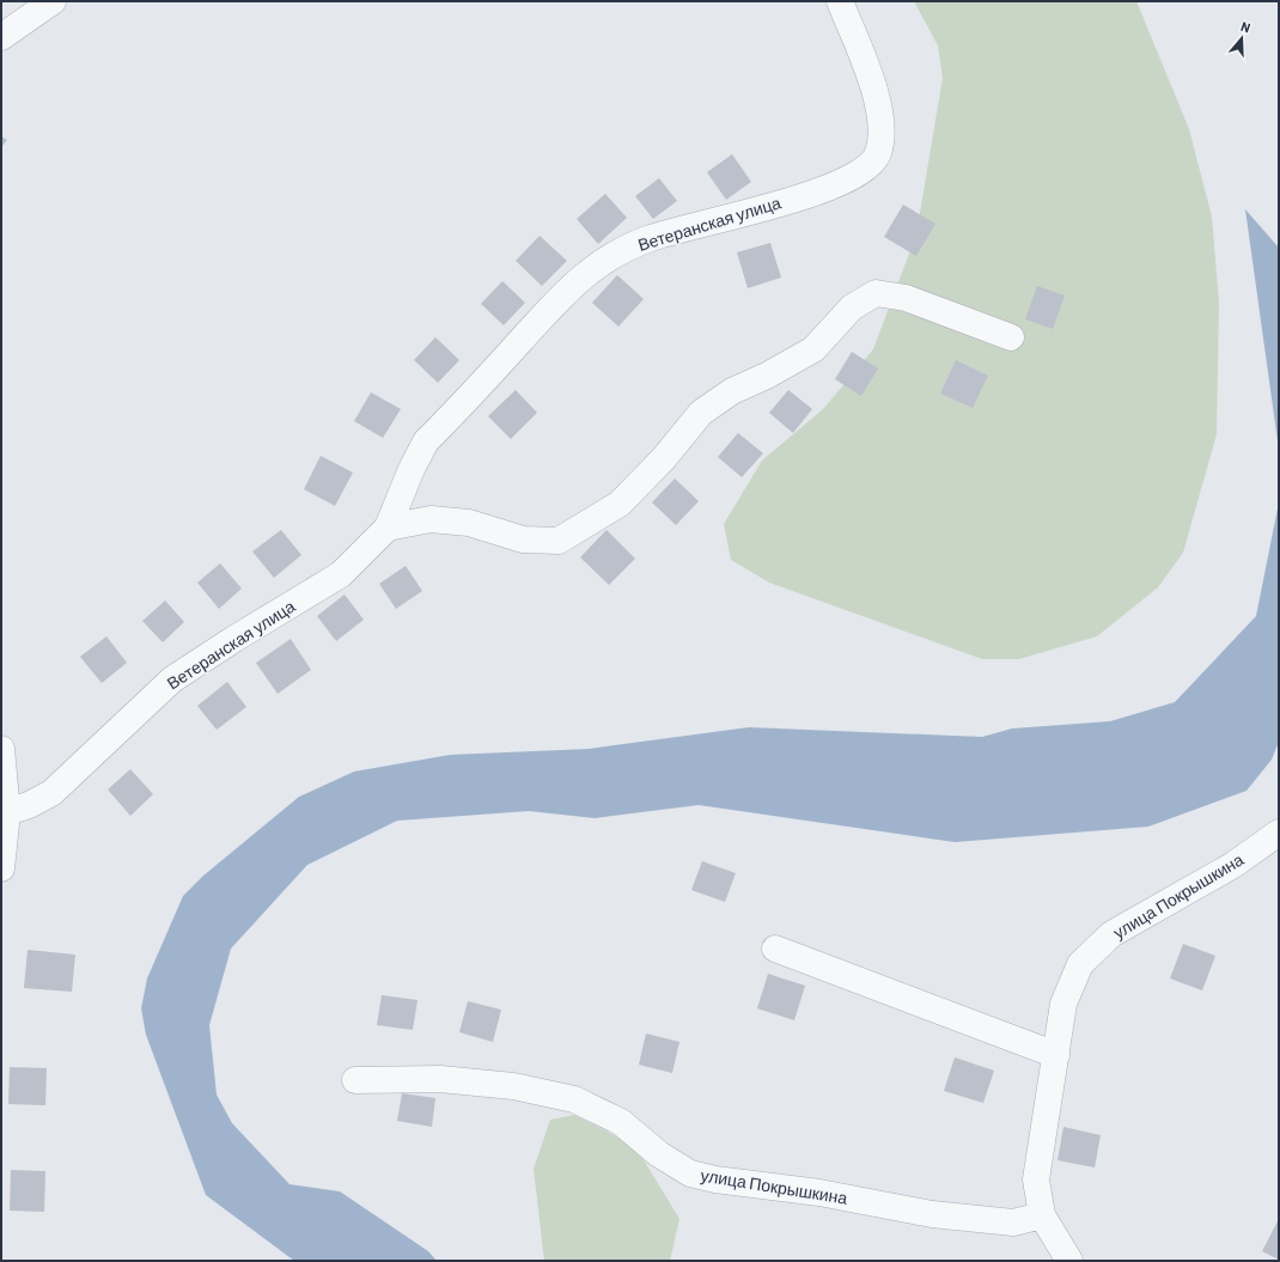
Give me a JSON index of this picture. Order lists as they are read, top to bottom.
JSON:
{
  "streets": {
    "street": ["Ветеранская улица", "улица Покрышкина"]
  },
  "north": "top"
}
